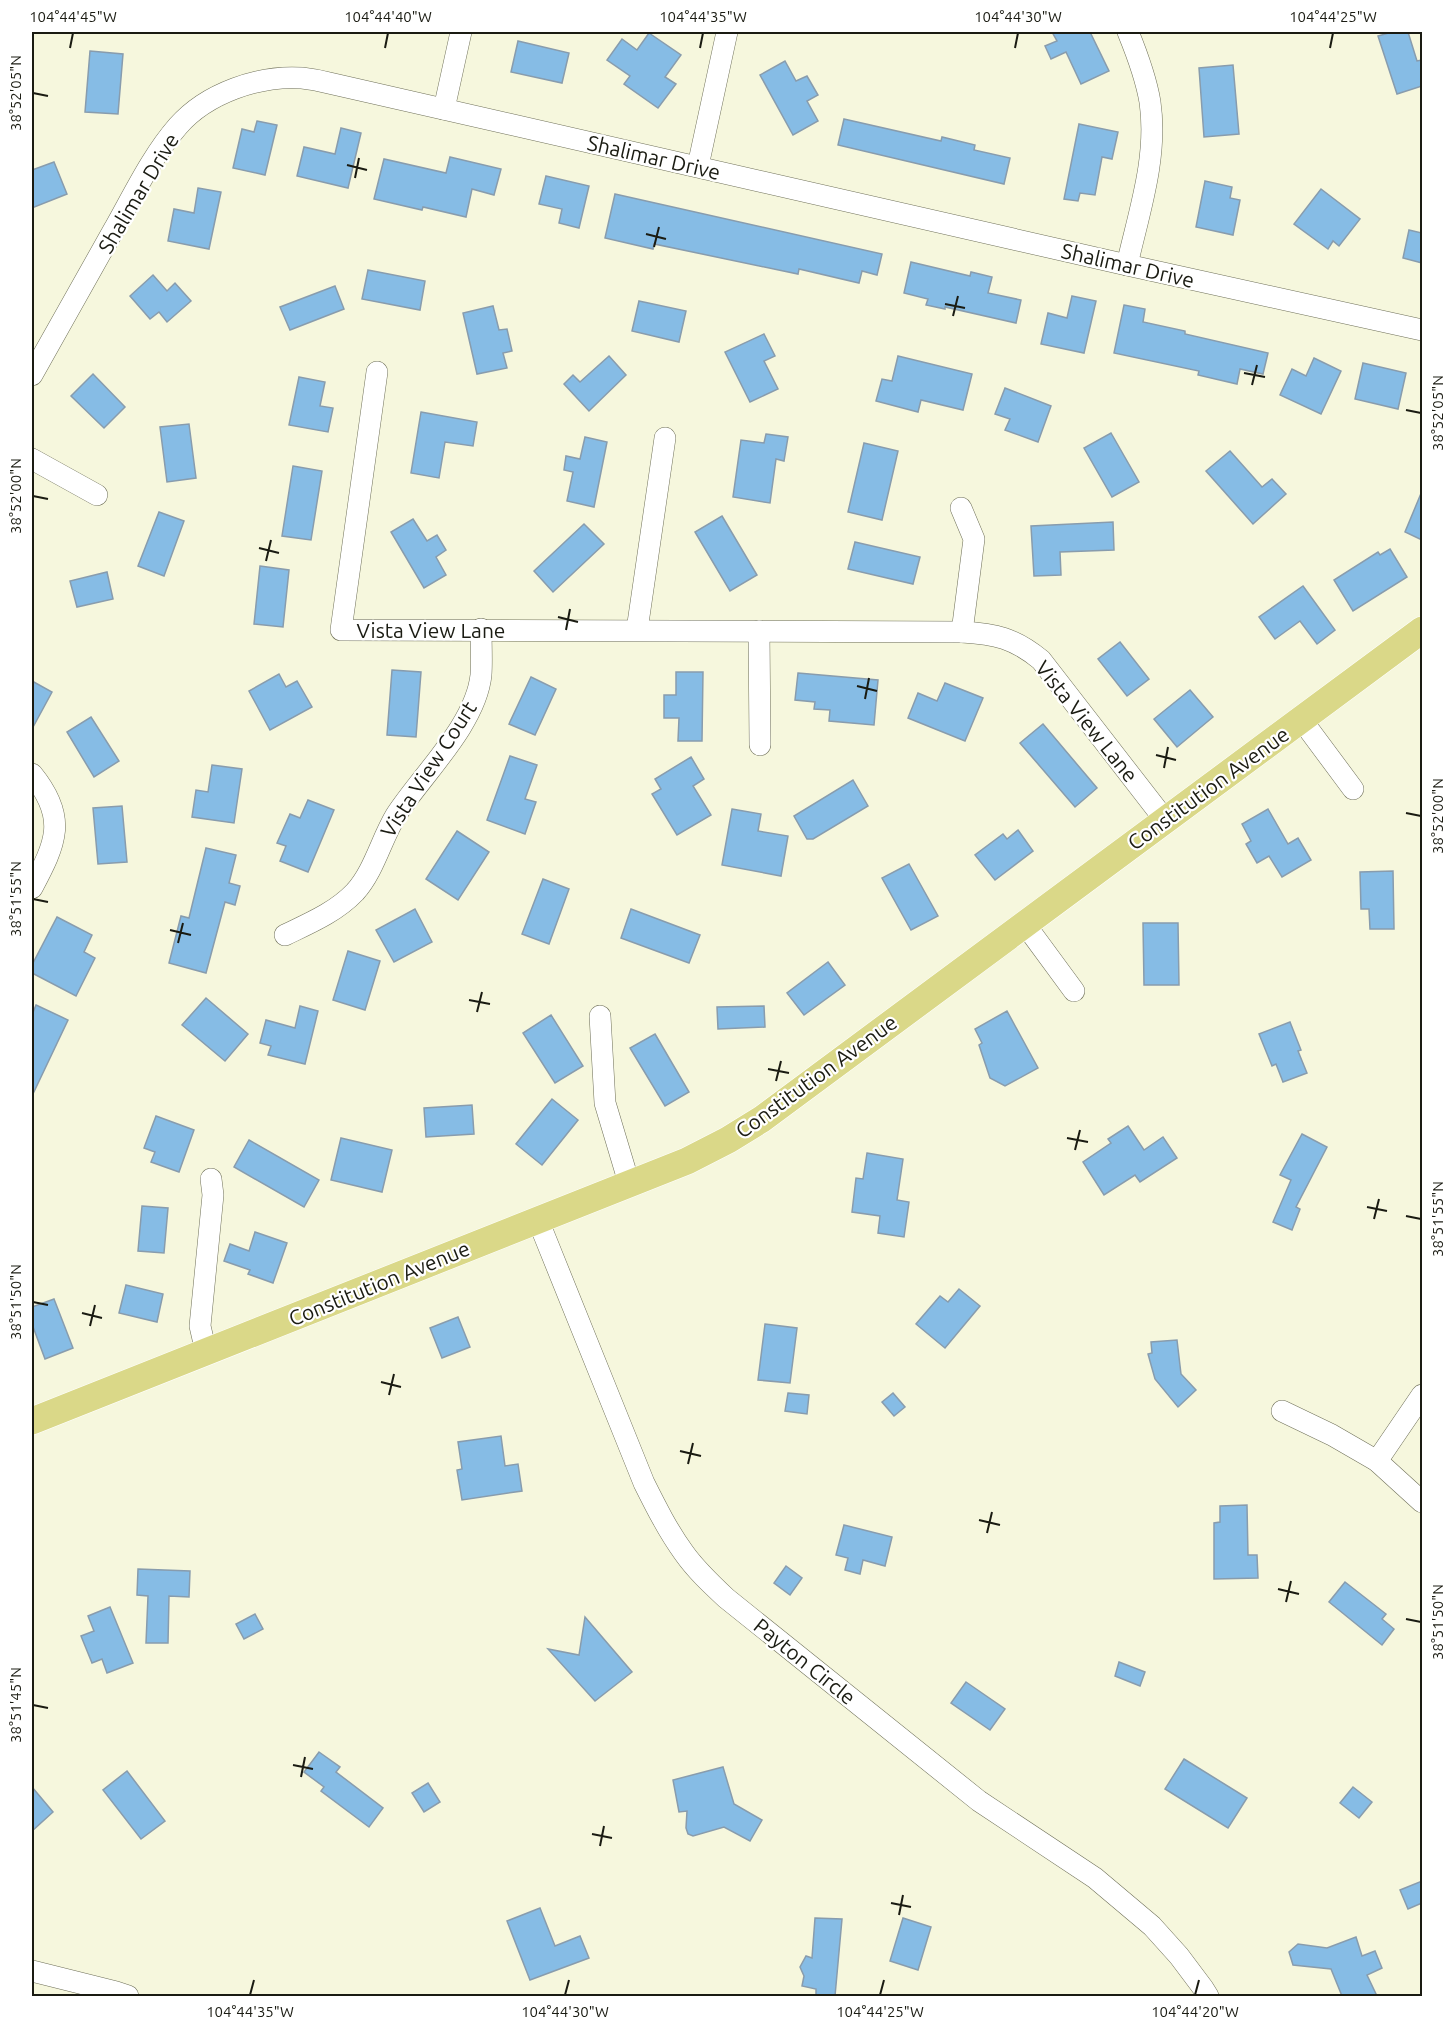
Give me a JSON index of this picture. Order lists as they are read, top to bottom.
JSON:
{
  "streets": {
    "main road": ["Constitution Avenue"],
    "street": [
      "Shalimar Drive",
      "Vista View Lane",
      "Vista View Court",
      "Payton Circle"
    ]
  },
  "crossings": [
    ["Vista View Lane", "Vista View Court"],
    ["Vista View Lane", "Constitution Avenue"],
    ["Constitution Avenue", "Payton Circle"]
  ],
  "coordinates": [
    "104°44'45\"W",
    "104°44'40\"W",
    "104°44'35\"W",
    "104°44'30\"W",
    "104°44'25\"W",
    "38°52'05\"N",
    "38°52'00\"N",
    "38°51'55\"N",
    "38°51'50\"N",
    "38°51'45\"N",
    "104°44'20\"W"
  ]
}
